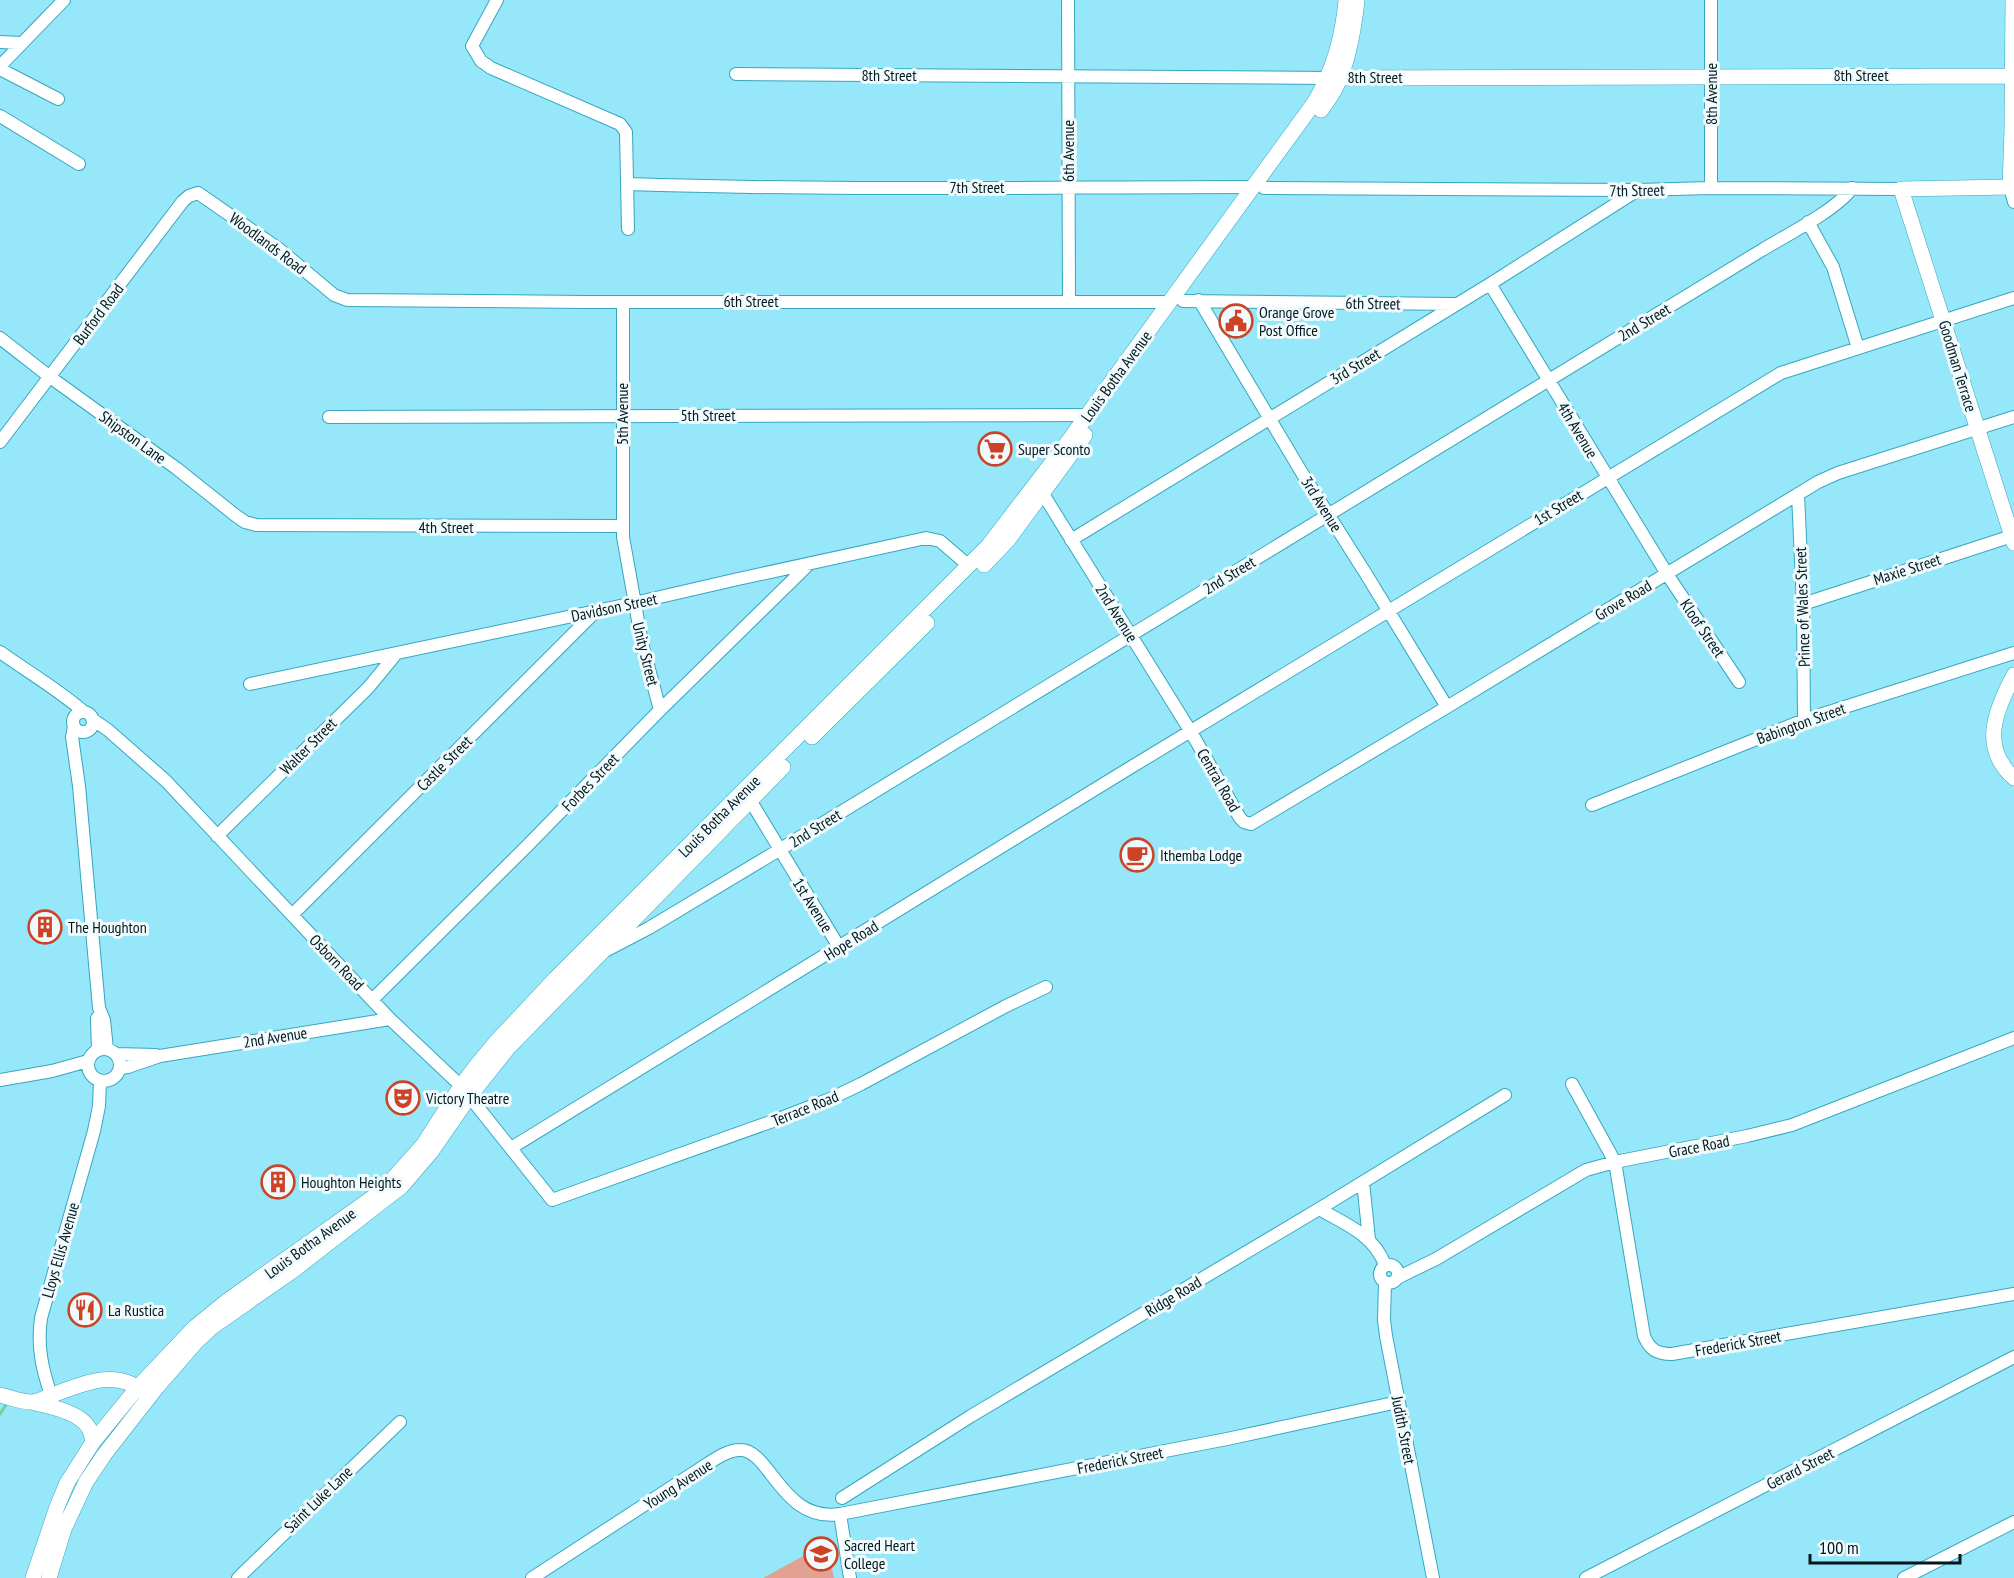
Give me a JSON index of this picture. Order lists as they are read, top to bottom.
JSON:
{
  "streets": {
    "main road": [
      "8th Street",
      "7th Street",
      "Goodman Terrace",
      "Louis Botha Avenue"
    ],
    "street": [
      "8th Avenue",
      "6th Avenue",
      "Woodlands Road",
      "6th Street",
      "Burford Road",
      "2nd Street",
      "3rd Street",
      "5th Avenue",
      "5th Street",
      "4th Avenue",
      "Shipston Lane",
      "3rd Avenue",
      "1st Street",
      "4th Street",
      "Maxie Street",
      "Grove Road",
      "Davidson Street",
      "Prince of Wales Street",
      "2nd Avenue",
      "Kloof Street",
      "Unity Street",
      "Babington Street",
      "Walter Street",
      "Castle Street",
      "Central Road",
      "Forbes Street",
      "1st Avenue",
      "Hope Road",
      "Osborn Road",
      "Terrace Road",
      "Grace Road",
      "Lloys Ellis Avenue",
      "Ridge Road",
      "Frederick Street",
      "Judith Street",
      "Gerard Street",
      "Young Avenue",
      "Saint Luke Lane"
    ]
  },
  "crossings": [
    ["8th Street", "8th Avenue"],
    ["8th Street", "6th Avenue"],
    ["8th Street", "Louis Botha Avenue"],
    ["8th Avenue", "7th Street"],
    ["6th Avenue", "7th Street"],
    ["6th Avenue", "6th Street"],
    ["7th Street", "2nd Street"],
    ["7th Street", "3rd Street"],
    ["7th Street", "Goodman Terrace"],
    ["7th Street", "Louis Botha Avenue"],
    ["Woodlands Road", "6th Street"],
    ["Woodlands Road", "Burford Road"],
    ["6th Street", "3rd Street"],
    ["6th Street", "Louis Botha Avenue"],
    ["6th Street", "5th Avenue"],
    ["6th Street", "3rd Avenue"],
    ["Burford Road", "Shipston Lane"],
    ["2nd Street", "Louis Botha Avenue"],
    ["2nd Street", "4th Avenue"],
    ["2nd Street", "3rd Avenue"],
    ["2nd Street", "2nd Avenue"],
    ["2nd Street", "1st Avenue"],
    ["3rd Street", "4th Avenue"],
    ["3rd Street", "3rd Avenue"],
    ["3rd Street", "2nd Avenue"],
    ["Goodman Terrace", "1st Street"],
    ["Goodman Terrace", "Maxie Street"],
    ["Goodman Terrace", "Grove Road"],
    ["Louis Botha Avenue", "5th Street"],
    ["Louis Botha Avenue", "3rd Avenue"],
    ["Louis Botha Avenue", "Davidson Street"],
    ["Louis Botha Avenue", "2nd Avenue"],
    ["Louis Botha Avenue", "1st Avenue"],
    ["Louis Botha Avenue", "Osborn Road"],
    ["5th Avenue", "5th Street"],
    ["5th Avenue", "4th Street"],
    ["5th Avenue", "Unity Street"],
    ["4th Avenue", "1st Street"],
    ["4th Avenue", "Grove Road"],
    ["4th Avenue", "Kloof Street"],
    ["Shipston Lane", "4th Street"],
    ["3rd Avenue", "1st Street"],
    ["3rd Avenue", "Grove Road"],
    ["1st Street", "2nd Avenue"],
    ["1st Street", "Central Road"],
    ["1st Street", "Hope Road"],
    ["4th Street", "Unity Street"],
    ["Maxie Street", "Prince of Wales Street"],
    ["Grove Road", "Prince of Wales Street"],
    ["Grove Road", "Kloof Street"],
    ["Grove Road", "Central Road"],
    ["Davidson Street", "Unity Street"],
    ["Davidson Street", "Walter Street"],
    ["Davidson Street", "Castle Street"],
    ["Davidson Street", "Forbes Street"],
    ["Prince of Wales Street", "Babington Street"],
    ["2nd Avenue", "Central Road"],
    ["2nd Avenue", "Hope Road"],
    ["2nd Avenue", "Osborn Road"],
    ["2nd Avenue", "Lloys Ellis Avenue"],
    ["Unity Street", "Forbes Street"],
    ["Walter Street", "Osborn Road"],
    ["Castle Street", "Osborn Road"],
    ["Central Road", "Hope Road"],
    ["Forbes Street", "Osborn Road"],
    ["1st Avenue", "Hope Road"],
    ["Hope Road", "Osborn Road"],
    ["Osborn Road", "Terrace Road"],
    ["Grace Road", "Frederick Street"],
    ["Grace Road", "Judith Street"],
    ["Frederick Street", "Judith Street"],
    ["Frederick Street", "Young Avenue"]
  ],
  "places": {
    "public building": ["Orange Grove Post Office"],
    "supermarket": ["Super Sconto"],
    "cafe": ["Ithemba Lodge"],
    "building": ["The Houghton", "Houghton Heights"],
    "theatre": ["Victory Theatre"],
    "restaurant": ["La Rustica"],
    "school or university": ["Sacred Heart College"]
  },
  "scale_bar": "100 m"
}
